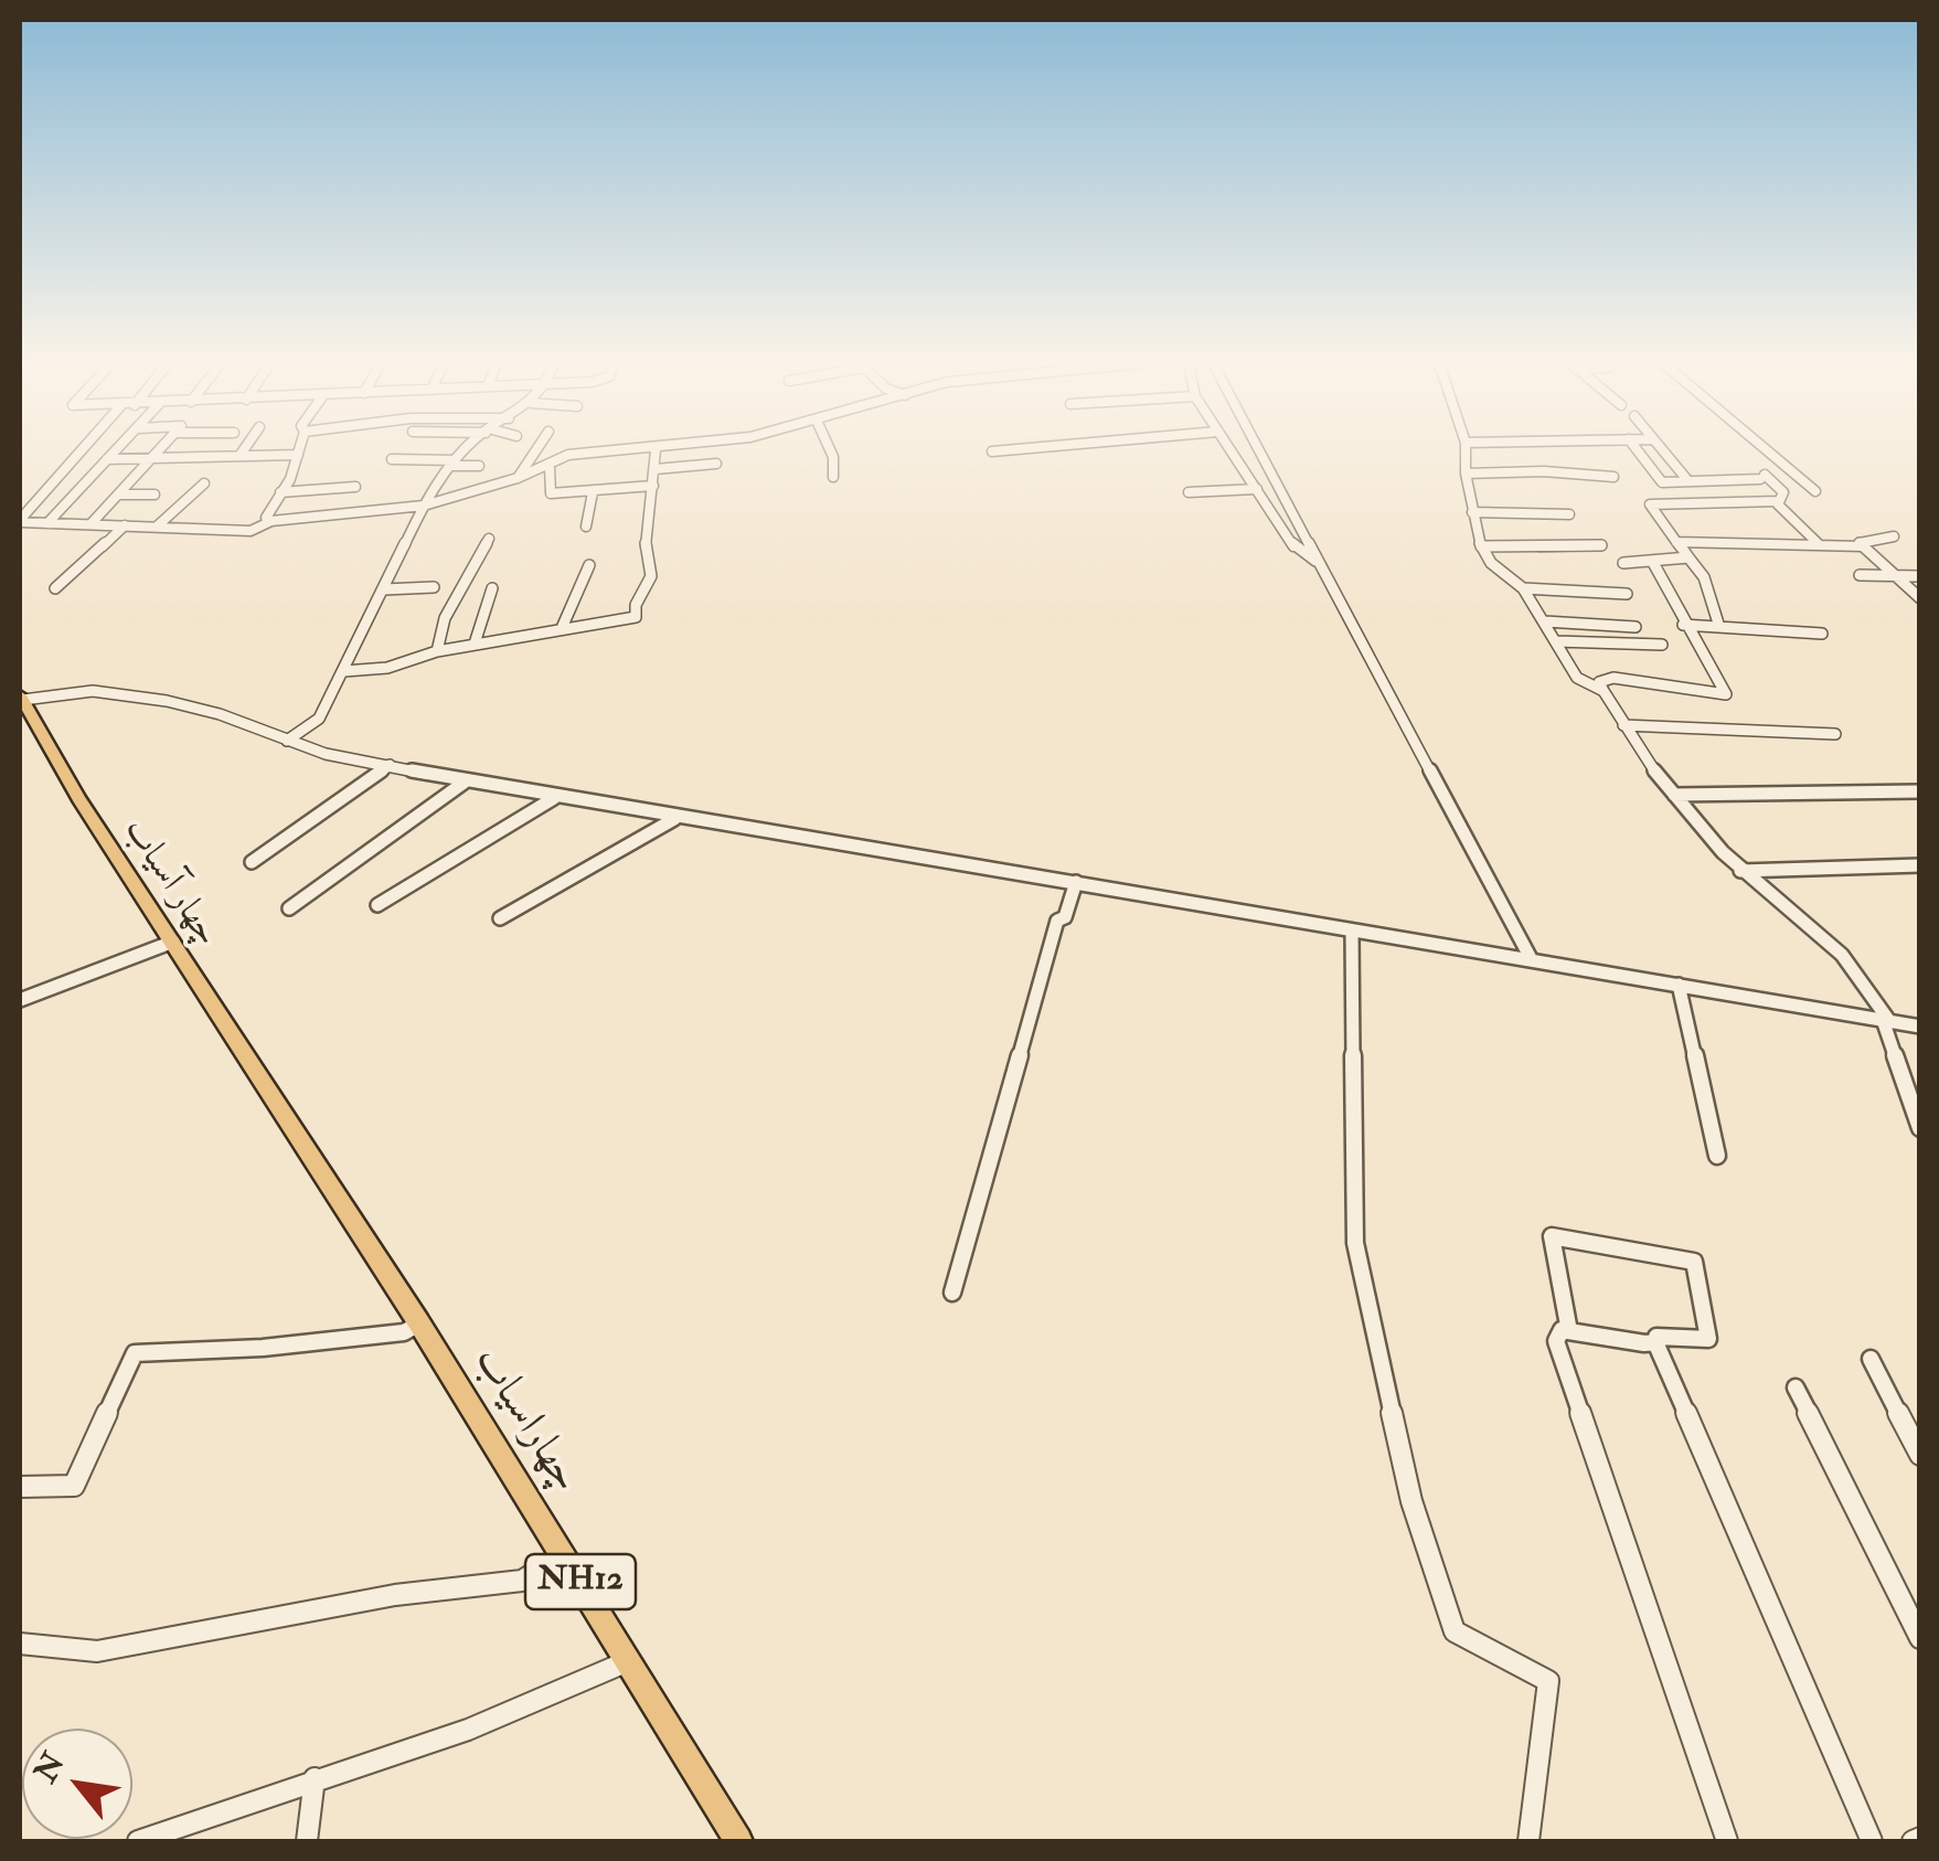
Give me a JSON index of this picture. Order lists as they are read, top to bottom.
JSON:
{
  "streets": {
    "highway": ["چهار آسیاب", "چهاراسیاب", "NH12"]
  },
  "crossings": [
    ["چهار آسیاب", "چهاراسیاب"]
  ],
  "north": "top left"
}
